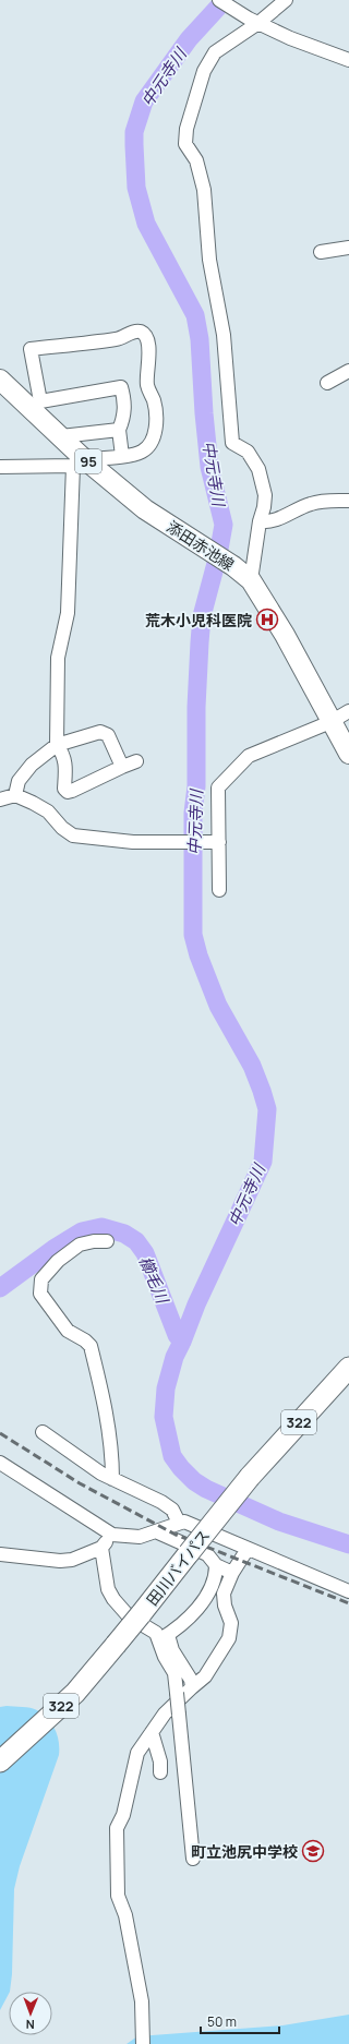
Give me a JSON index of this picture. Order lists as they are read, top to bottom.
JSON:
{
  "streets": {
    "highway": ["322", "田川バイパス"],
    "main road": ["95", "添田赤池線"]
  },
  "water": ["中元寺川", "櫛毛川"],
  "places": {
    "hospital": ["荒木小児科医院"],
    "school or university": ["町立池尻中学校"]
  },
  "scale_bar": "50 m",
  "north": "bottom"
}
